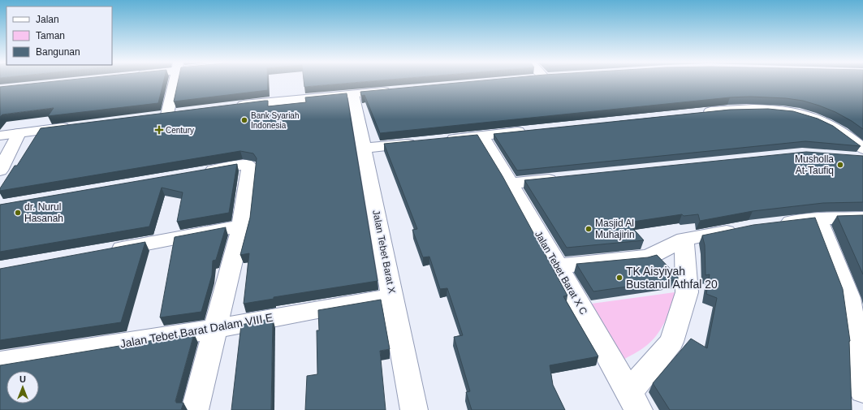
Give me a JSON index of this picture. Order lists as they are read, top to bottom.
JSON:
{
  "streets": {
    "street": ["Jalan Tebet Barat X", "Jalan Tebet Barat X C", "Jalan Tebet Barat Dalam VIII E"]
  },
  "crossings": [
    ["Jalan Tebet Barat X", "Jalan Tebet Barat Dalam VIII E"]
  ],
  "places": {
    "other": [
      "Bank Syariah Indonesia",
      "Musholla At-Taufiq",
      "dr. Nurul Hasanah",
      "Masjid Al Muhajirin",
      "TK Aisyiyah Bustanul Athfal 20"
    ],
    "health": ["Century"]
  },
  "legend": ["Jalan", "Taman", "Bangunan"],
  "north": "top"
}
